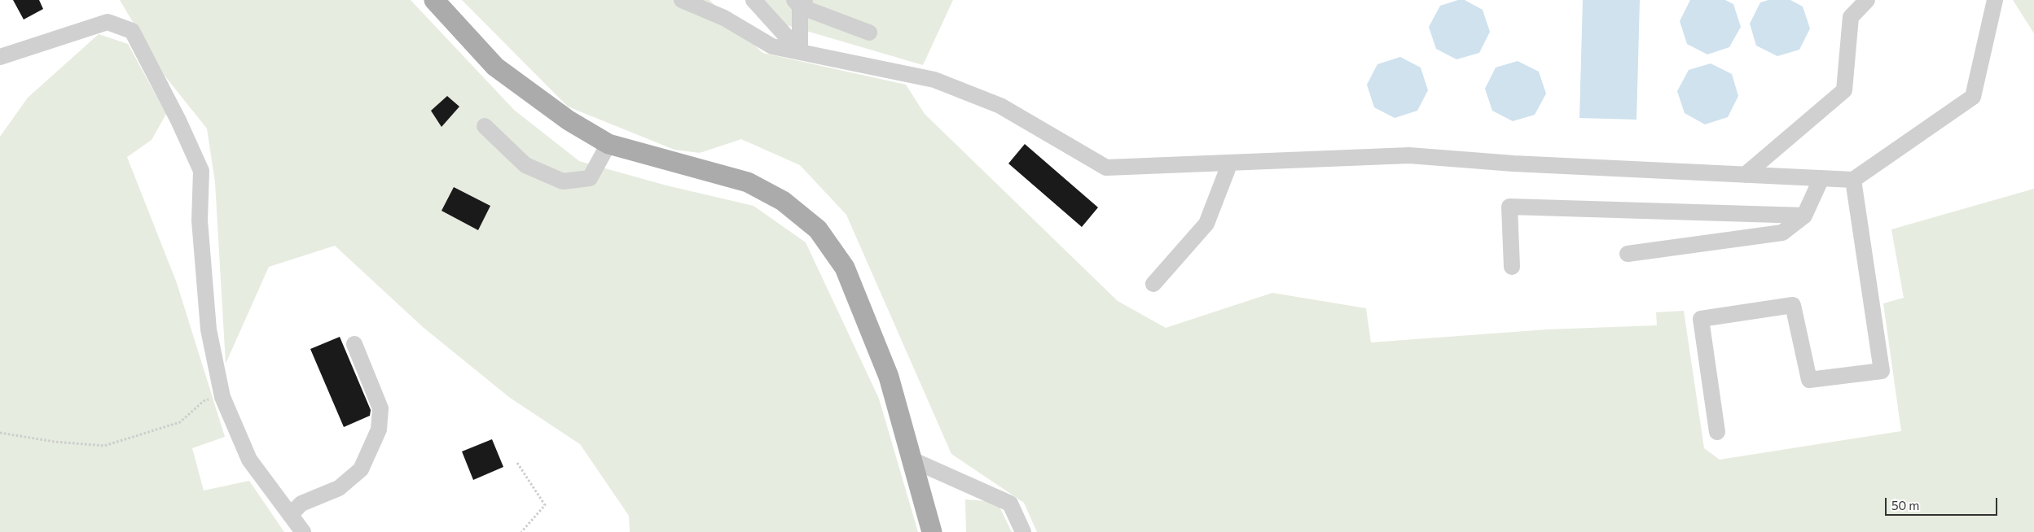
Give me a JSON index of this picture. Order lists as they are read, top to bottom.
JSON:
{
  "scale_bar": "50 m"
}
